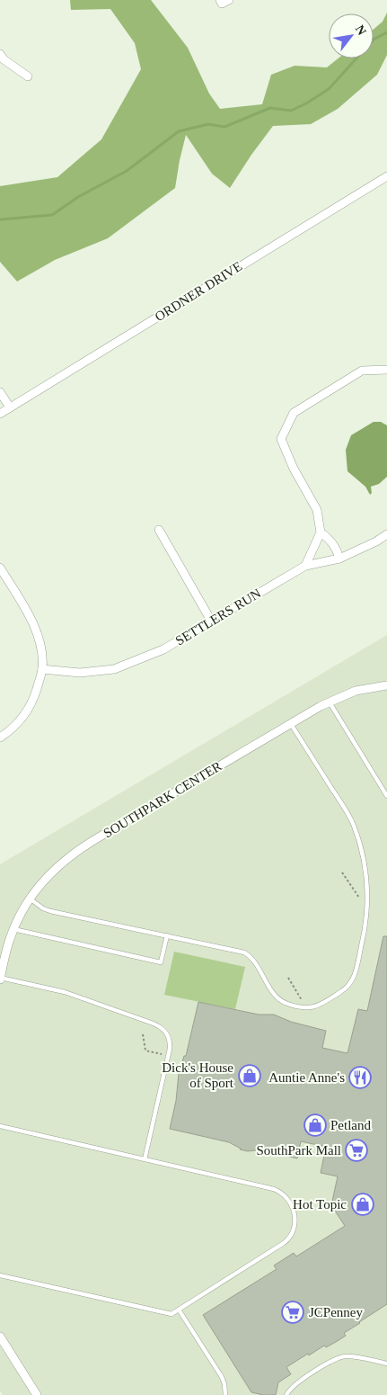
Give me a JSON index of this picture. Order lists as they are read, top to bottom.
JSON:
{
  "streets": {
    "street": ["ORDNER DRIVE", "SETTLERS RUN", "SOUTHPARK CENTER"]
  },
  "places": {
    "shop": ["Dick's House of Sport", "Petland", "Hot Topic"],
    "restaurant": ["Auntie Anne's"],
    "supermarket": ["SouthPark Mall", "JCPenney"]
  },
  "north": "top right"
}
